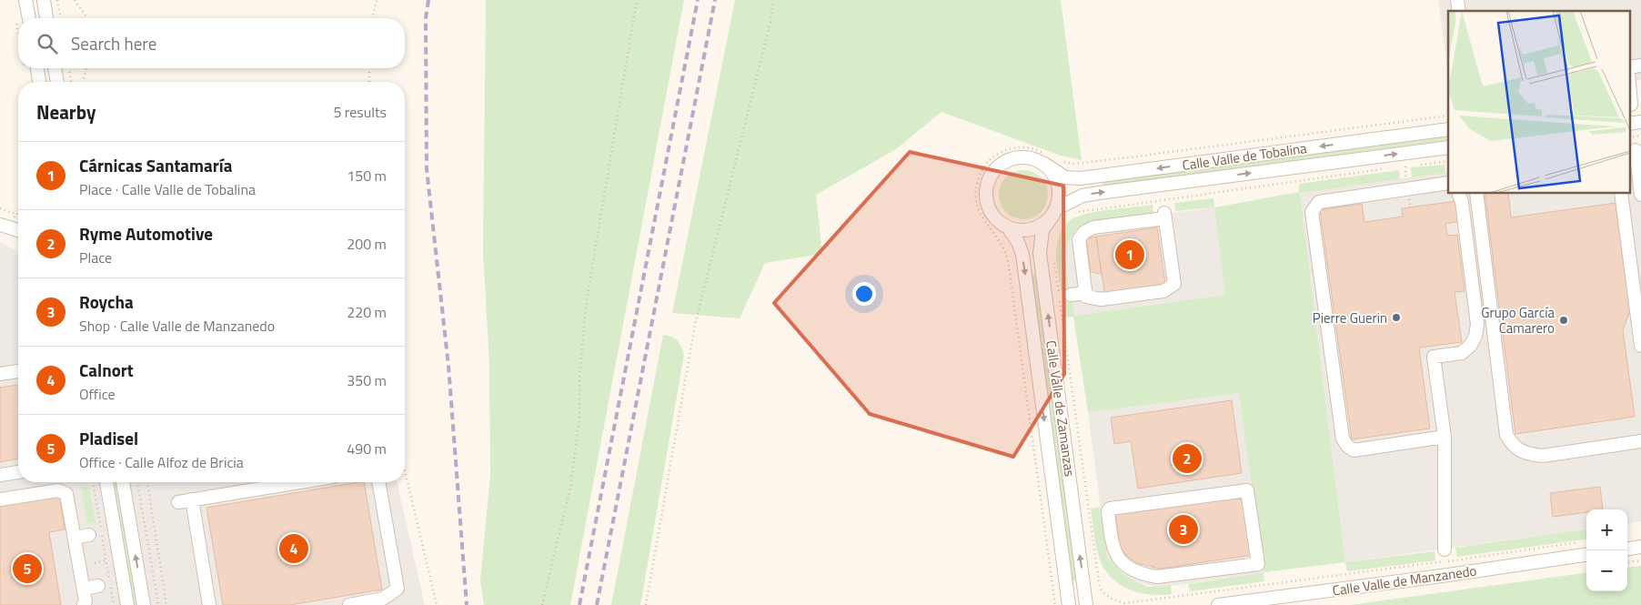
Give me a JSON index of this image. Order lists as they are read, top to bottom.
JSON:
{
  "streets": {
    "street": ["Calle Valle de Tobalina", "Calle Valle de Zamanzas", "Calle Valle de Manzanedo"]
  },
  "crossings": [
    ["Calle Valle de Tobalina", "Calle Valle de Zamanzas"]
  ],
  "places": ["Pierre Guerin", "Grupo García Camarero"],
  "page": {
    "search": "Search here",
    "heading": ["Nearby", "5 results"],
    "list": [
      {
        "mark": "1",
        "name": "Cárnicas Santamaría",
        "note": "Place · Calle Valle de Tobalina",
        "value": "150 m"
      },
      {
        "mark": "2",
        "name": "Ryme Automotive",
        "note": "Place",
        "value": "200 m"
      },
      {
        "mark": "3",
        "name": "Roycha",
        "note": "Shop · Calle Valle de Manzanedo",
        "value": "220 m"
      },
      {
        "mark": "4",
        "name": "Calnort",
        "note": "Office",
        "value": "350 m"
      },
      {
        "mark": "5",
        "name": "Pladisel",
        "note": "Office · Calle Alfoz de Bricia",
        "value": "490 m"
      }
    ],
    "pins": [
      "1",
      "2",
      "3",
      "4",
      "5"
    ],
    "map_buttons": ["+", "−"]
  }
}
